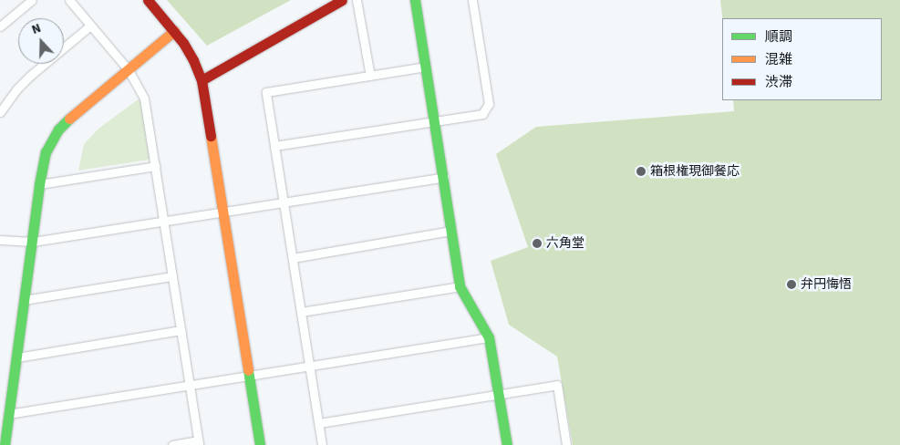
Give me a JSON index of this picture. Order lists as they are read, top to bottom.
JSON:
{
  "places": ["箱根権現御餐応", "六角堂", "弁円悔悟"],
  "legend": ["順調", "混雑", "渋滞"],
  "north": "top"
}
